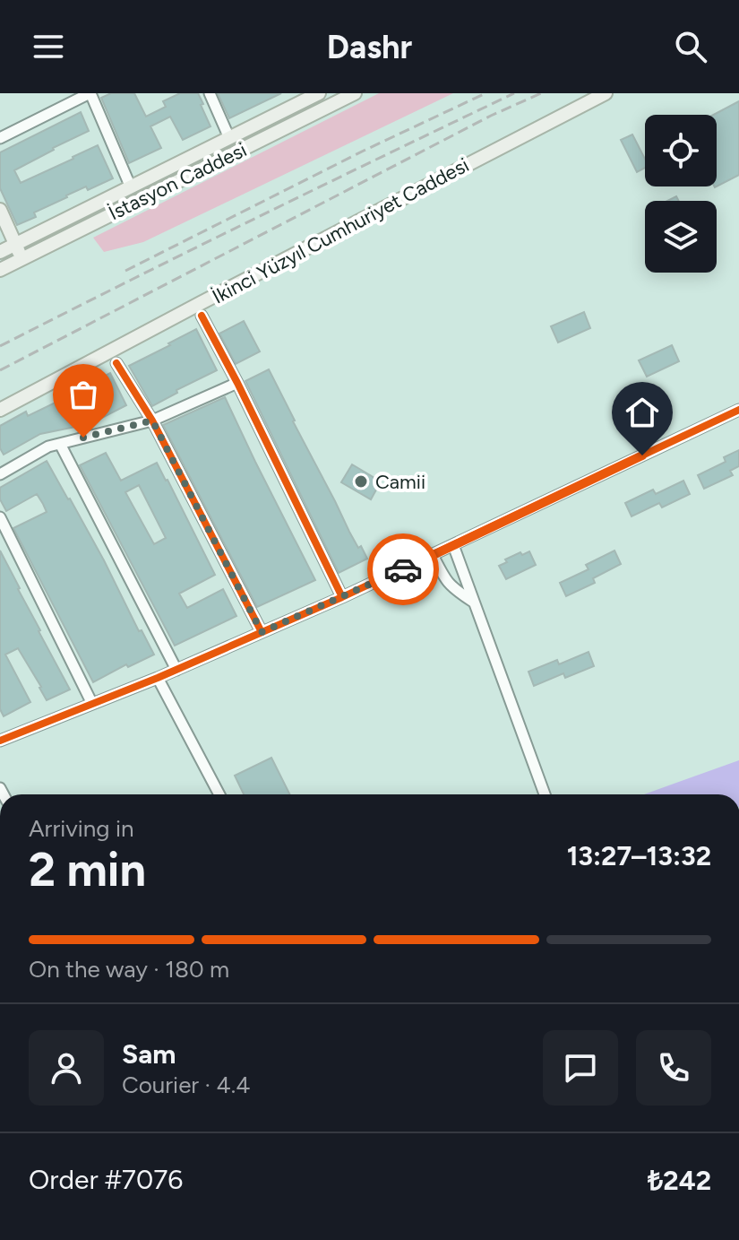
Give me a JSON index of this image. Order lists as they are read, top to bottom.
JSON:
{
  "streets": {
    "main road": ["İstasyon Caddesi", "İkinci Yüzyıl Cumhuriyet Caddesi"]
  },
  "places": ["Camii"],
  "page": {
    "header": "Dashr",
    "heading": ["2 min", "Arriving in", "13:27–13:32"],
    "panel": [
      "Sam",
      "Courier · 4.4",
      "Order #7076",
      "₺242"
    ],
    "bar": "On the way · 180 m"
  }
}
